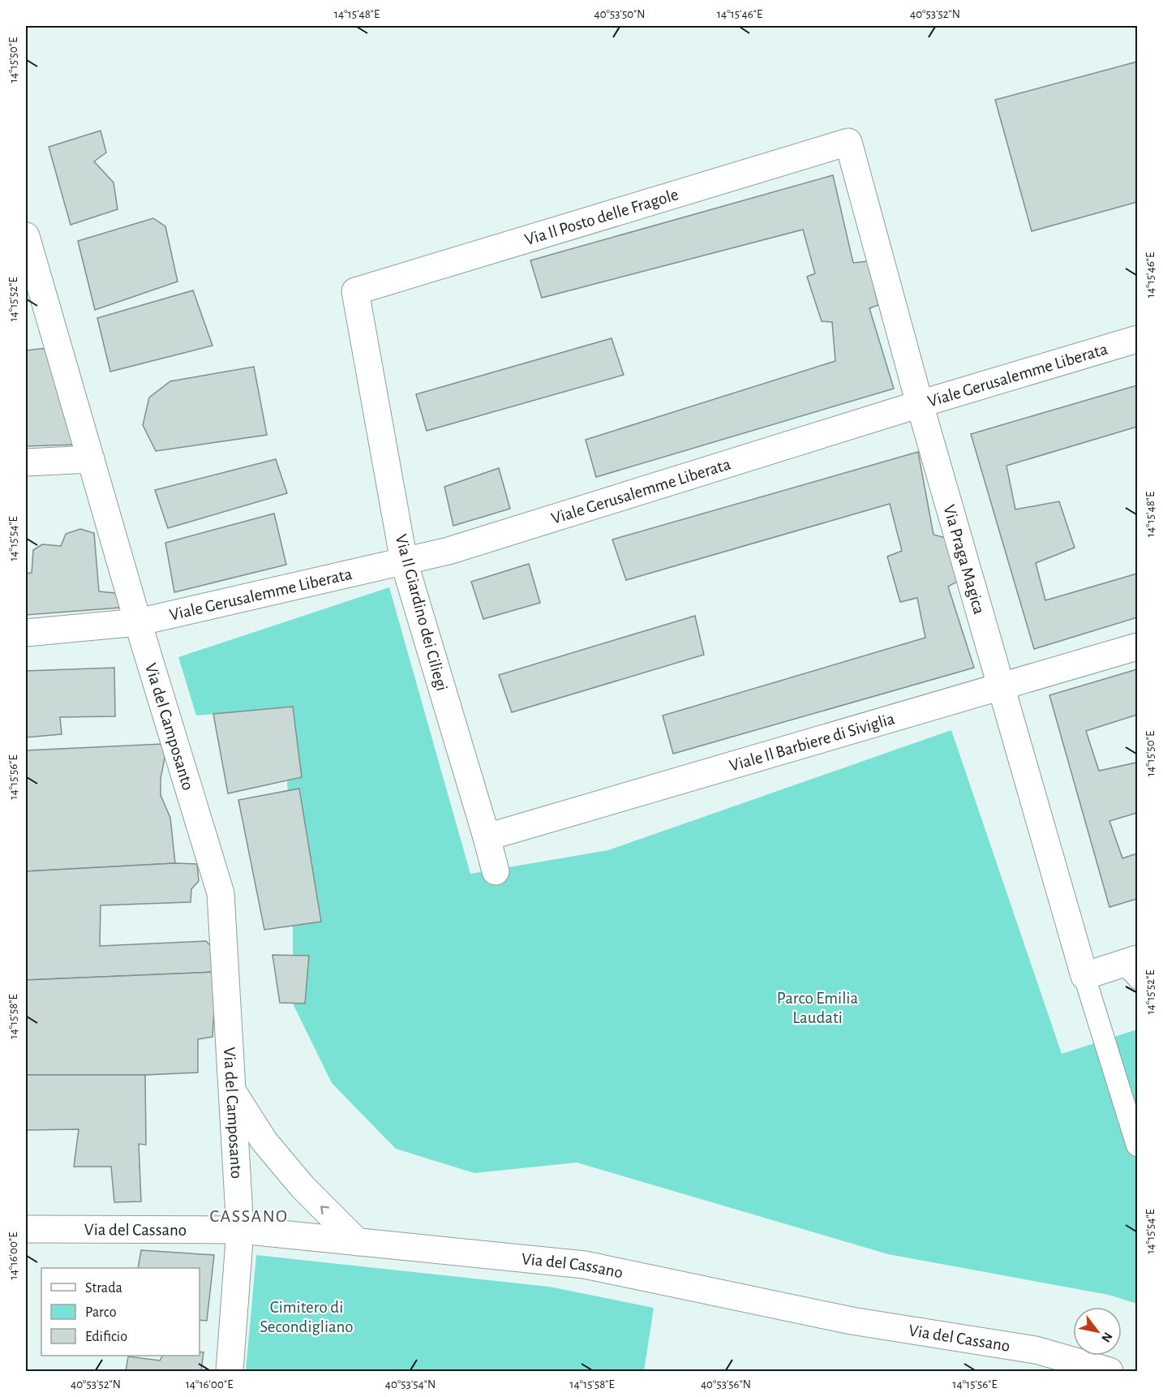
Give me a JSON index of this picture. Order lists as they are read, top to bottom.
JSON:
{
  "streets": {
    "street": [
      "Via Il Posto delle Fragole",
      "Viale Gerusalemme Liberata",
      "Via Praga Magica",
      "Via Il Giardino dei Ciliegi",
      "Via del Camposanto",
      "Viale Il Barbiere di Siviglia",
      "Via del Cassano"
    ]
  },
  "crossings": [
    ["Via Il Posto delle Fragole", "Via Praga Magica"],
    ["Via Il Posto delle Fragole", "Via Il Giardino dei Ciliegi"],
    ["Viale Gerusalemme Liberata", "Via Praga Magica"],
    ["Viale Gerusalemme Liberata", "Via Il Giardino dei Ciliegi"],
    ["Viale Gerusalemme Liberata", "Via del Camposanto"],
    ["Via Praga Magica", "Viale Il Barbiere di Siviglia"],
    ["Via Il Giardino dei Ciliegi", "Viale Il Barbiere di Siviglia"],
    ["Via del Camposanto", "Via del Cassano"]
  ],
  "districts": ["CASSANO"],
  "parks": ["Parco Emilia Laudati", "Cimitero di Secondigliano"],
  "legend": ["Strada", "Parco", "Edificio"],
  "north": "bottom right",
  "coordinates": [
    "14°15'48\"E",
    "40°53'50\"N",
    "14°15'46\"E",
    "40°53'52\"N",
    "14°15'50\"E",
    "14°15'52\"E",
    "14°15'54\"E",
    "14°15'56\"E",
    "14°15'58\"E",
    "14°16'00\"E",
    "40°53'54\"N",
    "40°53'56\"N"
  ]
}
